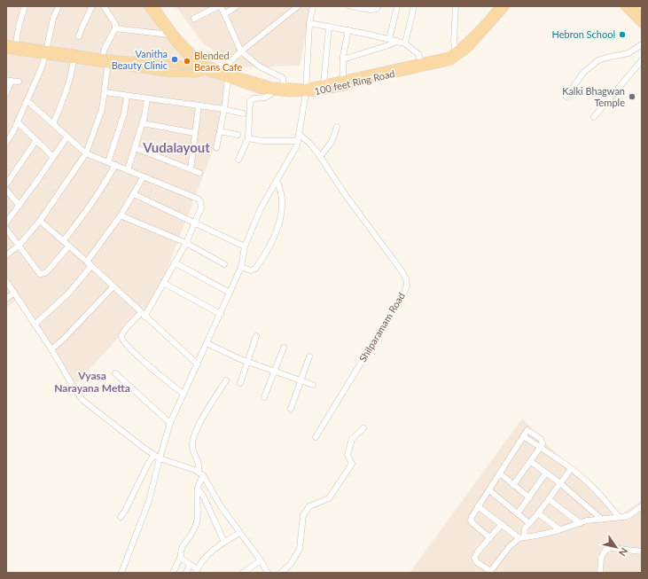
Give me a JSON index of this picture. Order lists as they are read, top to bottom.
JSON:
{
  "streets": {
    "main road": ["100 feet Ring Road"],
    "street": ["Shilparamam Road"]
  },
  "districts": ["Vudalayout", "Vyasa Narayana Metta"],
  "places": [
    "Hebron School",
    "Vanitha Beauty Clinic",
    "Blended Beans Cafe",
    "Kalki Bhagwan Temple"
  ],
  "north": "bottom right"
}
